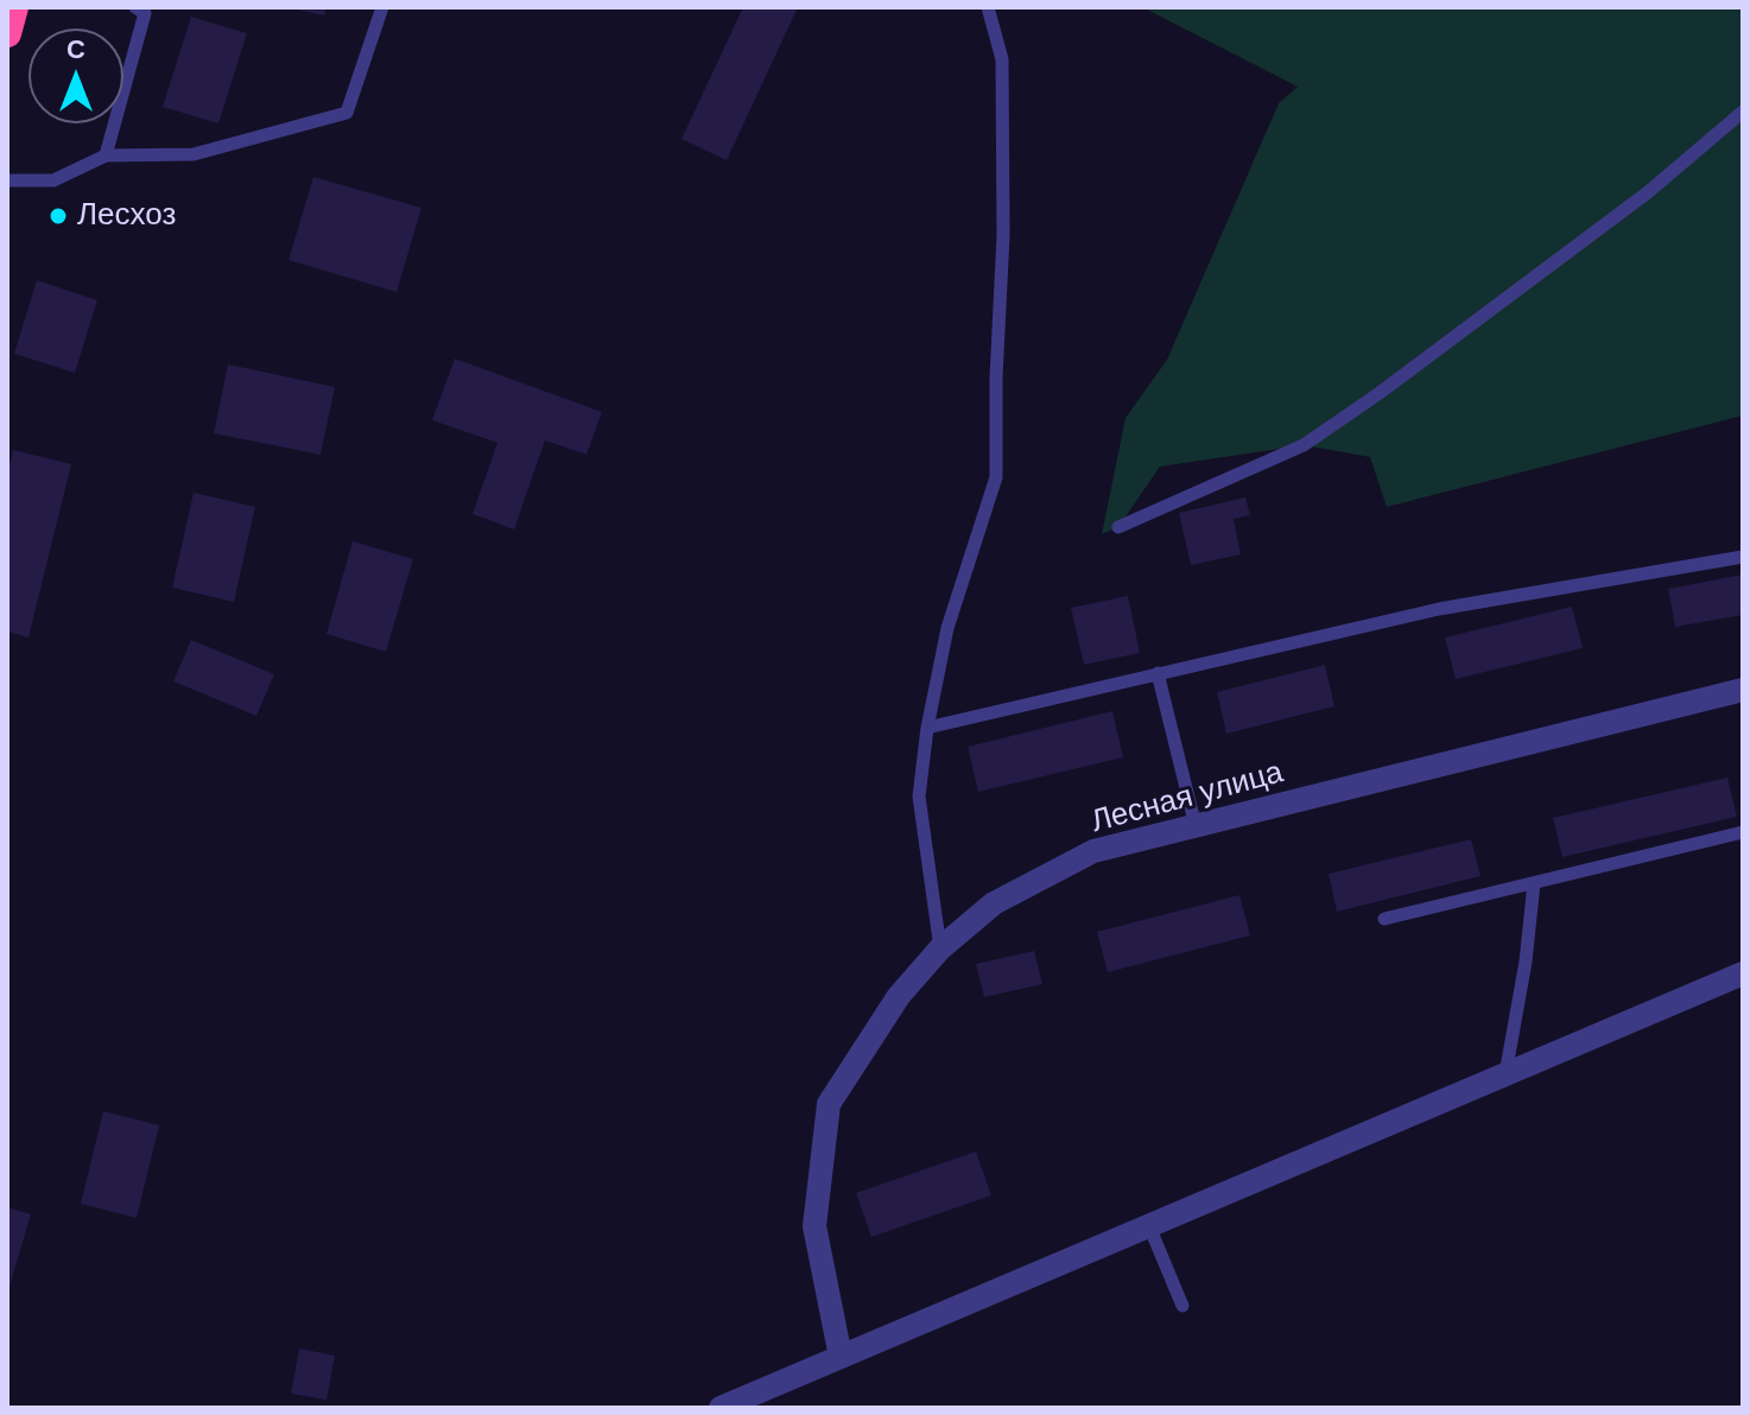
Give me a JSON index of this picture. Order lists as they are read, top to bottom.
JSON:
{
  "streets": {
    "street": ["Лесная улица"]
  },
  "places": ["Лесхоз"],
  "north": "top"
}
